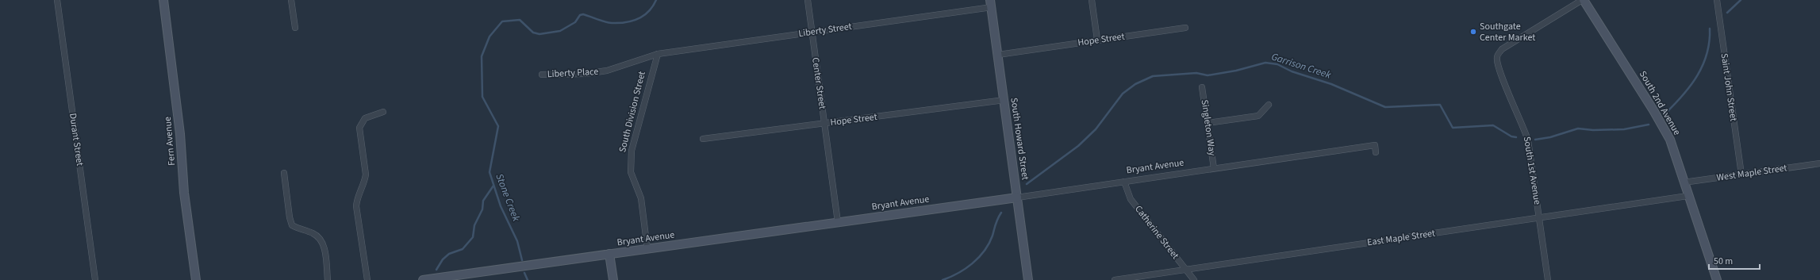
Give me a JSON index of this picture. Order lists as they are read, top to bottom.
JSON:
{
  "streets": {
    "main road": [
      "South 2nd Avenue",
      "South Howard Street",
      "Fern Avenue",
      "Bryant Avenue"
    ],
    "street": [
      "Liberty Street",
      "Hope Street",
      "Liberty Place",
      "Center Street",
      "Saint John Street",
      "South Division Street",
      "Singleton Way",
      "Durant Street",
      "South 1st Avenue",
      "West Maple Street",
      "Catherine Street",
      "East Maple Street"
    ]
  },
  "crossings": [
    ["Liberty Street", "Liberty Place"],
    ["Liberty Street", "Center Street"],
    ["Liberty Street", "South Division Street"],
    ["Liberty Street", "South Howard Street"],
    ["Hope Street", "Center Street"],
    ["Hope Street", "South Howard Street"],
    ["Liberty Place", "South Division Street"],
    ["Center Street", "Bryant Avenue"],
    ["Saint John Street", "West Maple Street"],
    ["South 2nd Avenue", "South 1st Avenue"],
    ["South 2nd Avenue", "West Maple Street"],
    ["South 2nd Avenue", "East Maple Street"],
    ["South Division Street", "Bryant Avenue"],
    ["Singleton Way", "Bryant Avenue"],
    ["South Howard Street", "Bryant Avenue"],
    ["Bryant Avenue", "Catherine Street"],
    ["South 1st Avenue", "East Maple Street"],
    ["Catherine Street", "East Maple Street"]
  ],
  "water": ["Garrison Creek", "Stone Creek"],
  "places": ["Southgate Center Market"],
  "scale_bar": "50 m"
}
